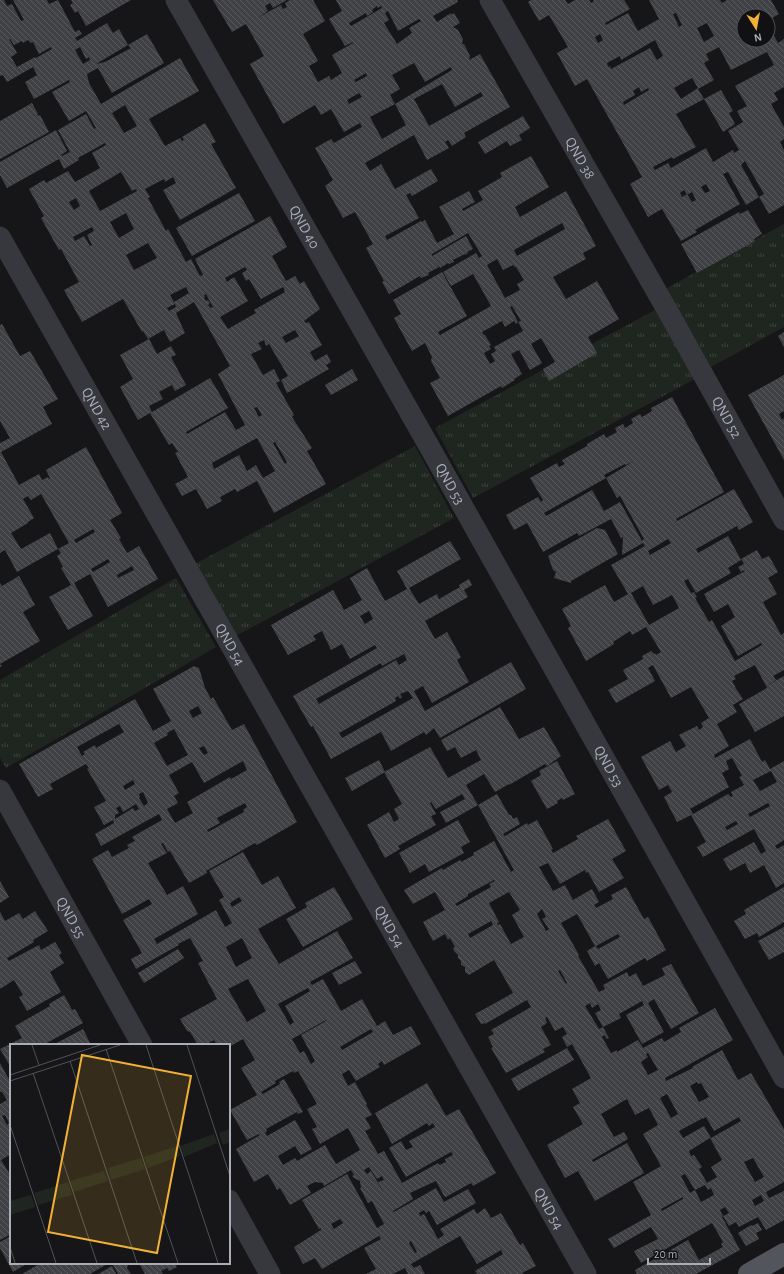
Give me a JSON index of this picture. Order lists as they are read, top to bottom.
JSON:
{
  "streets": {
    "street": [
      "QND 38",
      "QND 40",
      "QND 42",
      "QND 52",
      "QND 53",
      "QND 54",
      "QND 55"
    ]
  },
  "crossings": [
    ["QND 38", "QND 52"],
    ["QND 40", "QND 53"],
    ["QND 42", "QND 54"]
  ],
  "scale_bar": "20 m",
  "north": "bottom"
}
